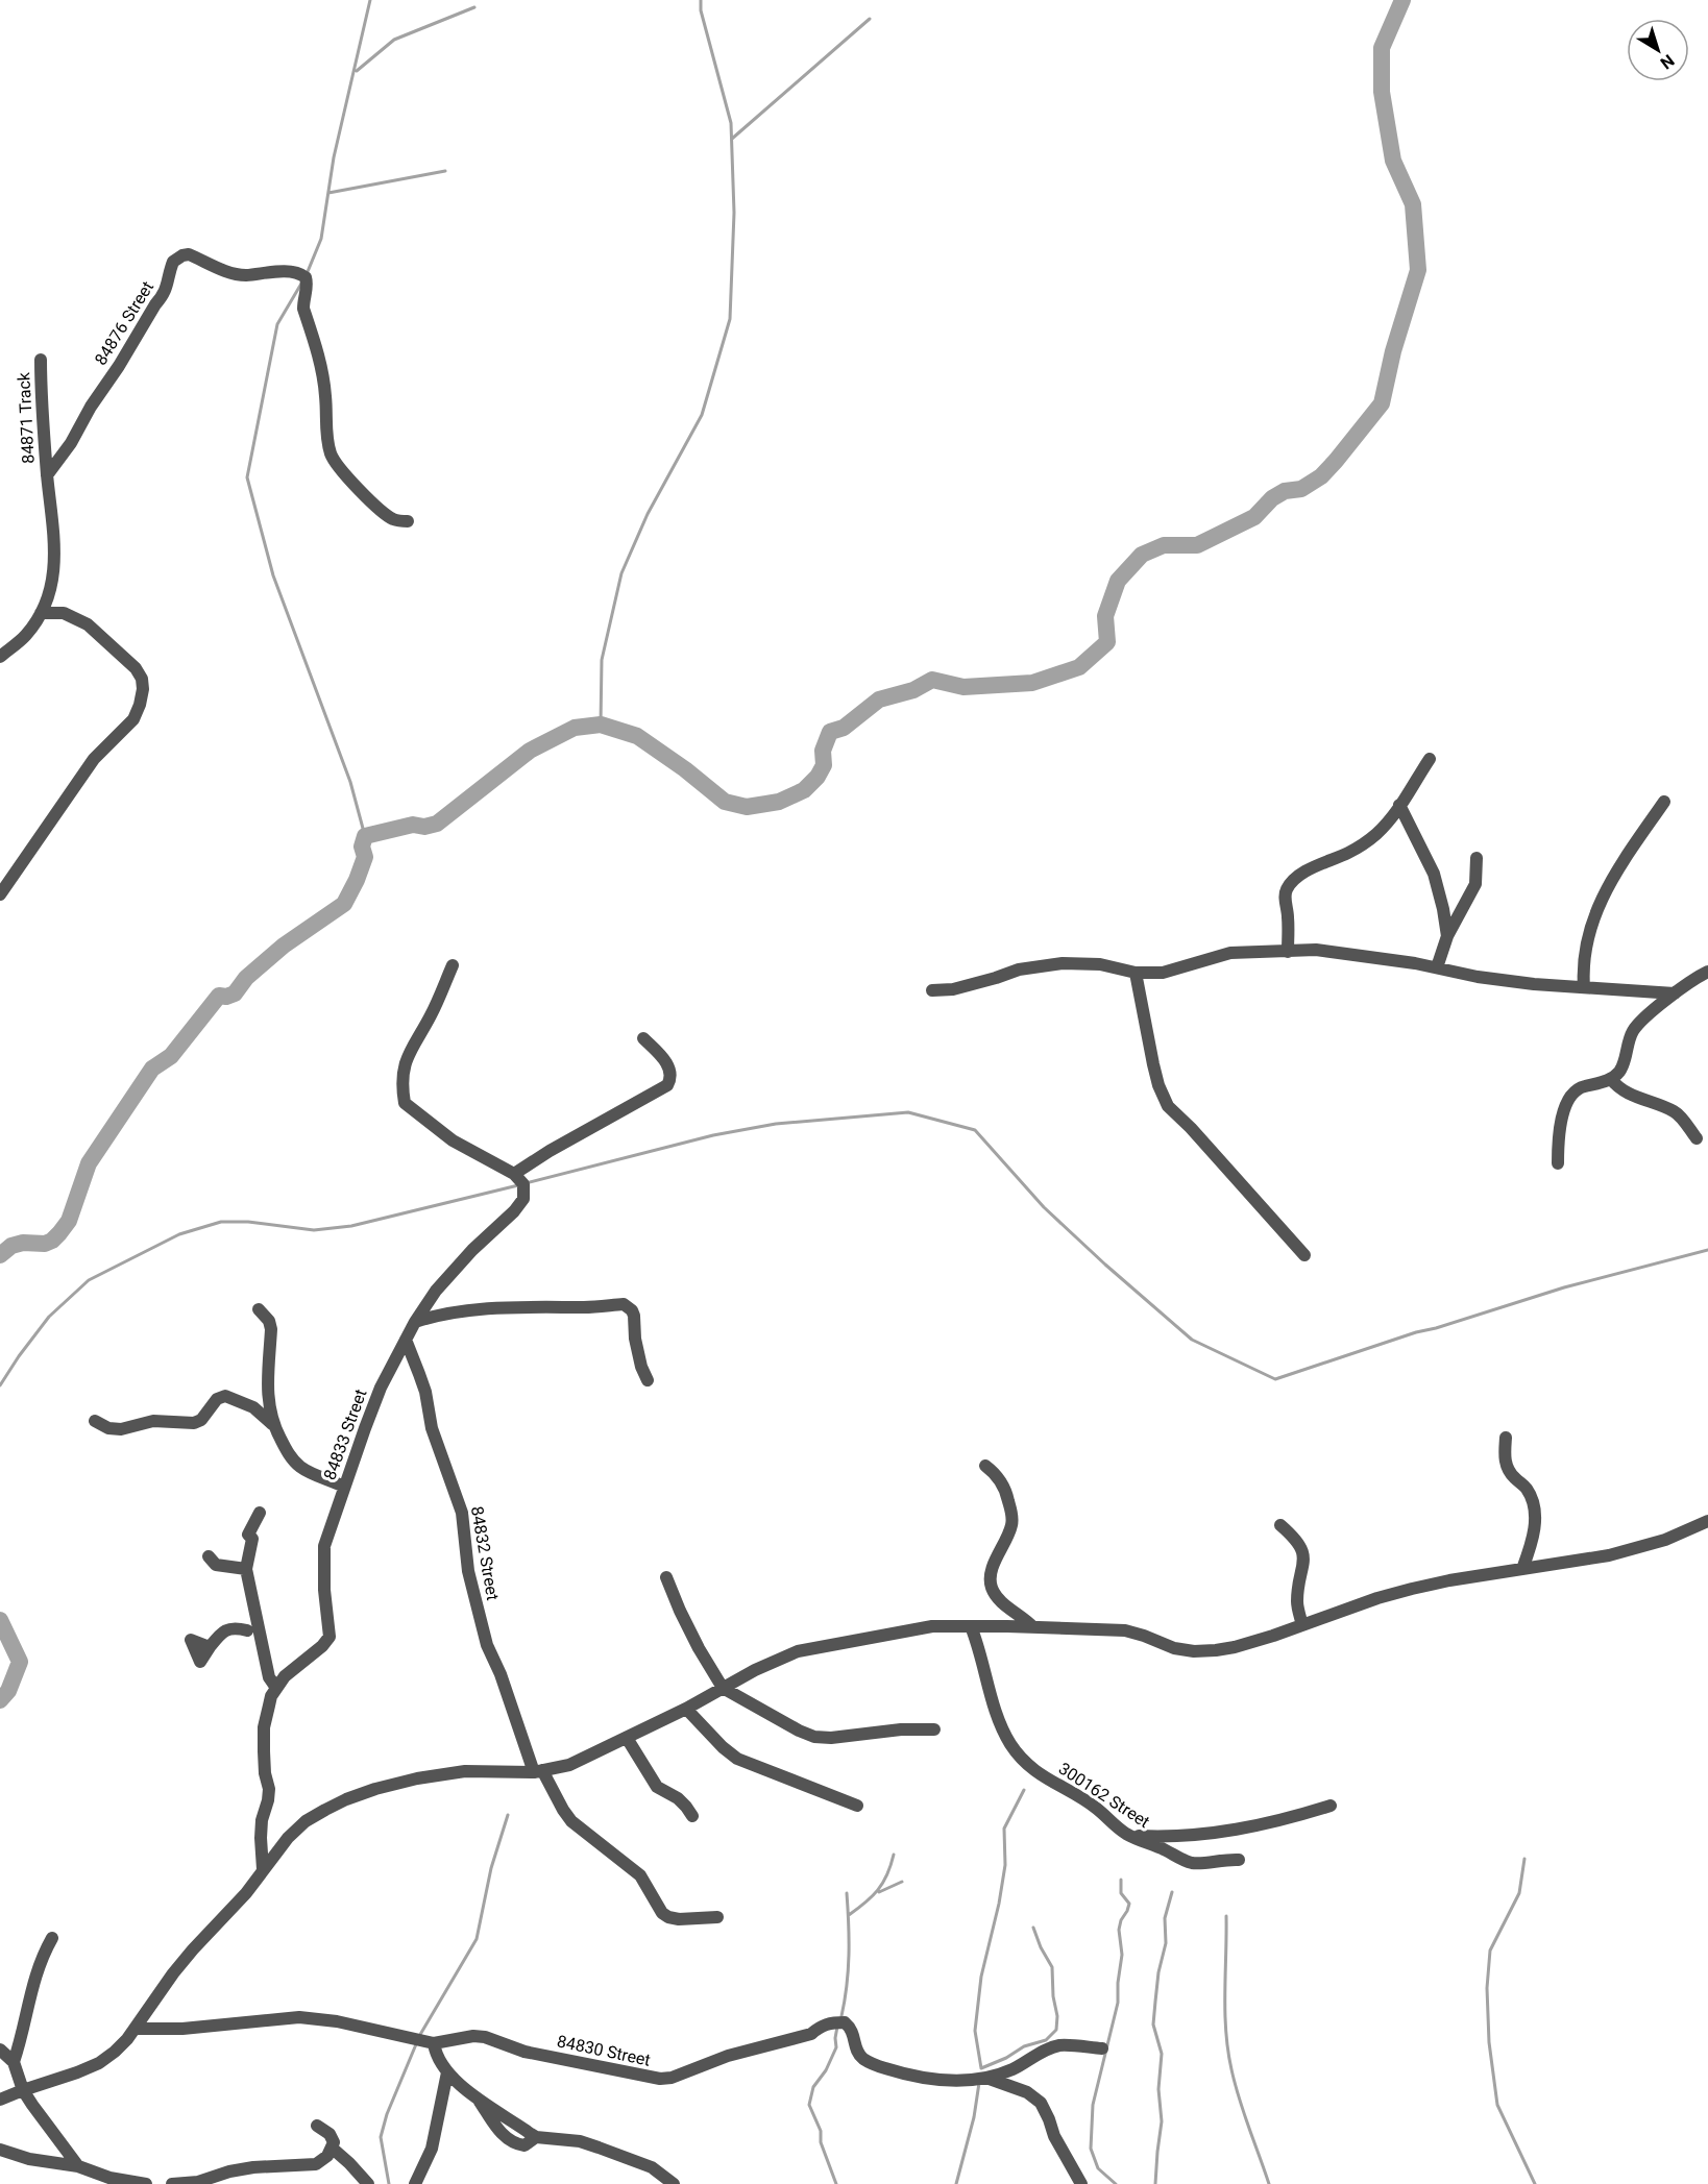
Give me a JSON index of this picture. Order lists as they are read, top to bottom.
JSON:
{
  "streets": {
    "street": [
      "84876 Street",
      "84871 Track",
      "84833 Street",
      "84832 Street",
      "300162 Street",
      "84830 Street"
    ]
  },
  "crossings": [
    ["84876 Street", "84871 Track"],
    ["84833 Street", "84832 Street"]
  ],
  "north": "bottom right"
}
